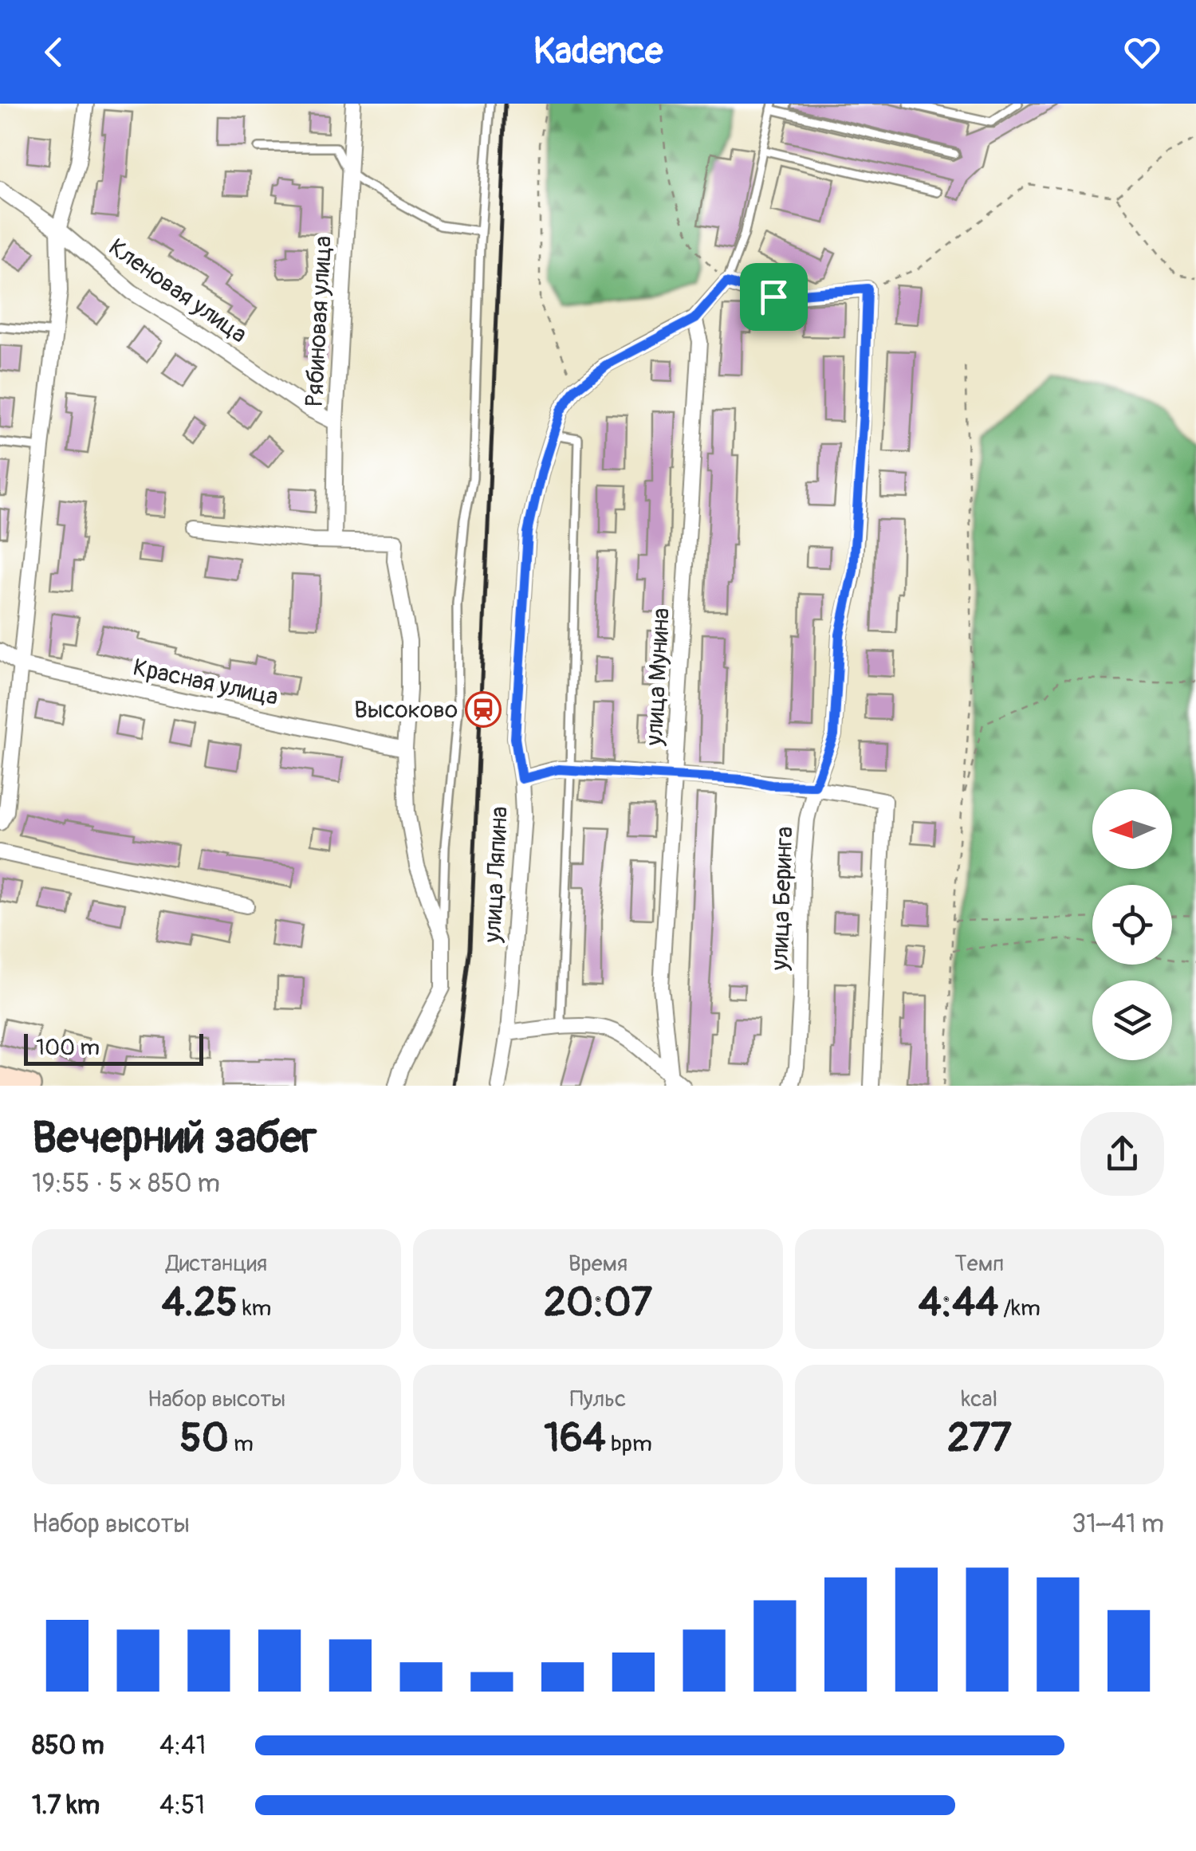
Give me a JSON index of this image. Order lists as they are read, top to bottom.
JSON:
{
  "streets": {
    "street": [
      "Кленовая улица",
      "Рябиновая улица",
      "улица Мунина",
      "Красная улица",
      "улица Ляпина",
      "улица Беринга"
    ]
  },
  "crossings": [
    ["Кленовая улица", "Рябиновая улица"]
  ],
  "places": {
    "station": ["Высоково"]
  },
  "scale_bar": "100 m",
  "north": "left",
  "page": {
    "header": "Kadence",
    "scale": "100 m",
    "heading": ["Вечерний забег", "19:55 · 5 × 850 m"],
    "stats": [
      ["Дистанция", "4.25 km"],
      ["Время", "20:07"],
      ["Темп", "4:44 /km"],
      ["Набор высоты", "50 m"],
      ["Пульс", "164 bpm"],
      ["kcal", "277"]
    ],
    "chart": ["Набор высоты", "31–41 m"],
    "list": [
      {
        "name": "850 m",
        "note": "4:41"
      },
      {
        "name": "1.7 km",
        "note": "4:51"
      }
    ]
  }
}
